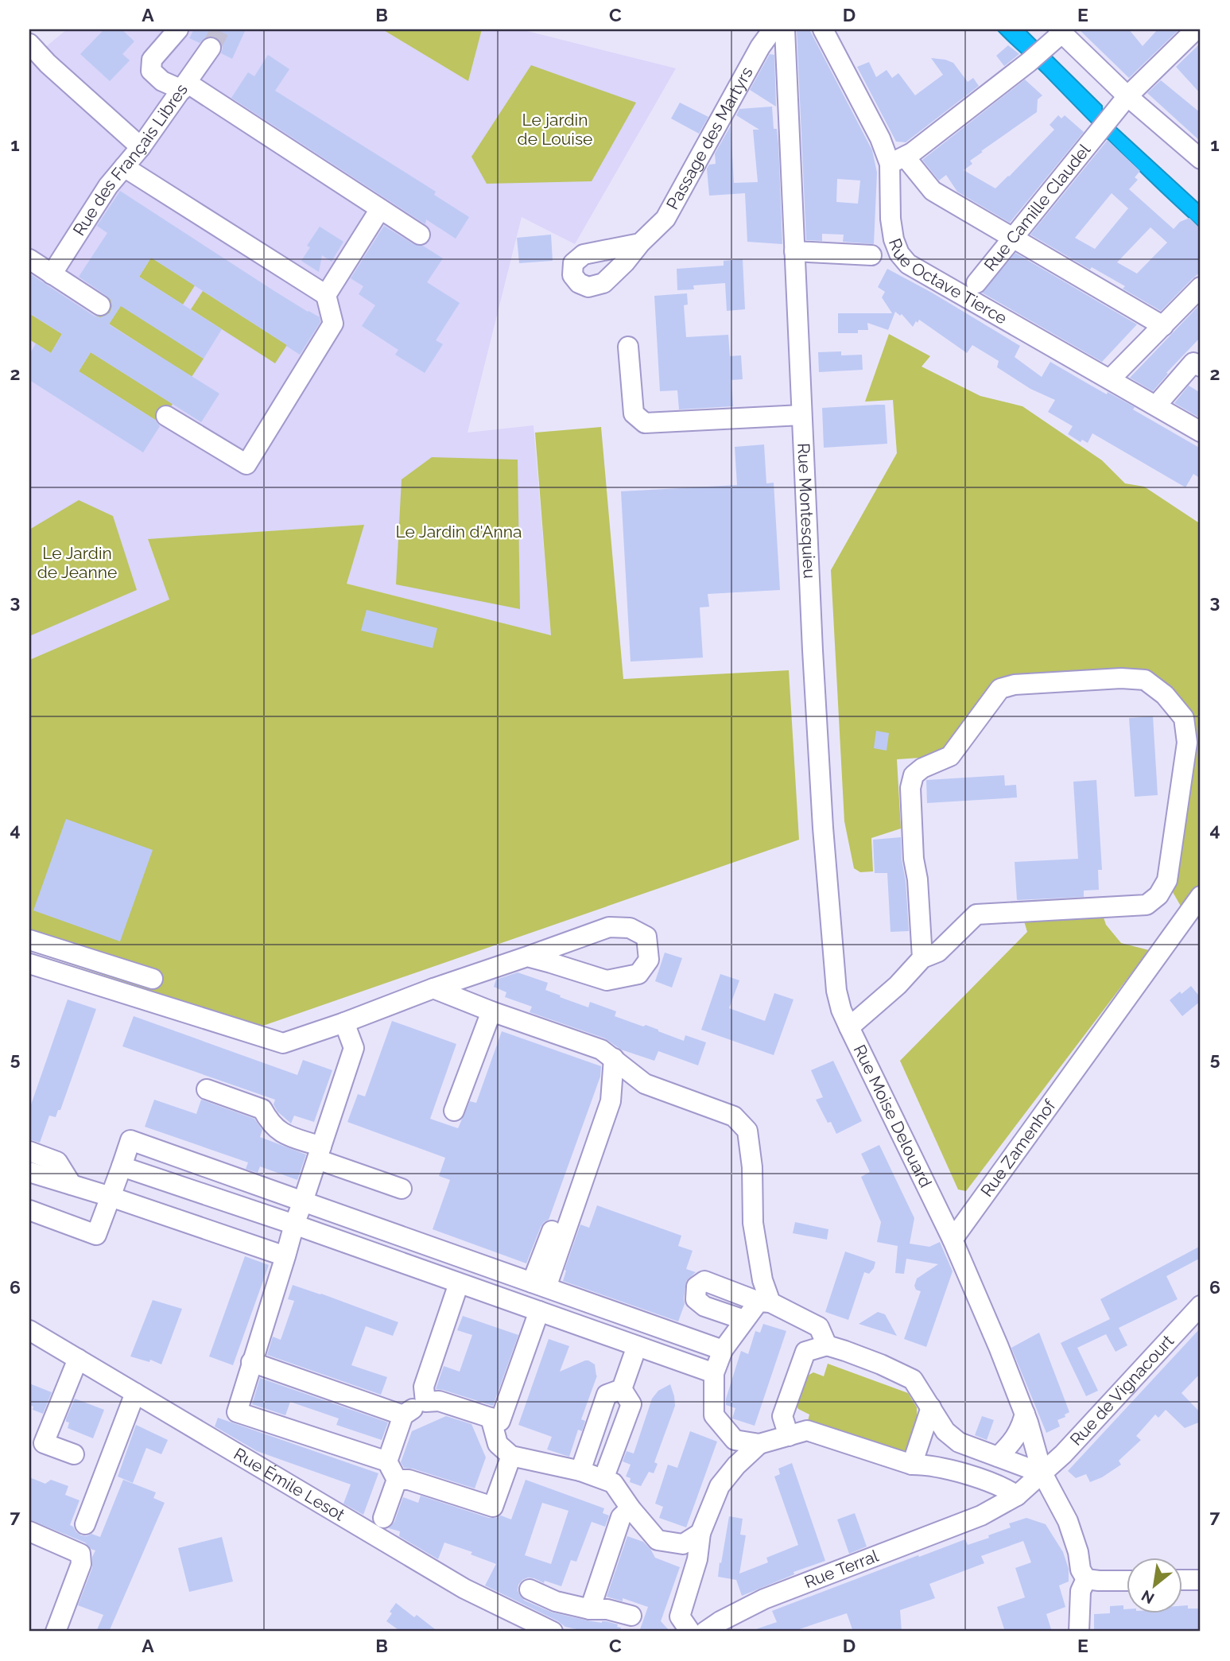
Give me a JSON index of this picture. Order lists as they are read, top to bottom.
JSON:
{
  "streets": {
    "street": [
      "Passage des Martyrs",
      "Rue des Français Libres",
      "Rue Camille Claudel",
      "Rue Octave Tierce",
      "Rue Montesquieu",
      "Rue Moise Delouard",
      "Rue Zamenhof",
      "Rue de Vignacourt",
      "Rue Émile Lesot",
      "Rue Terral"
    ]
  },
  "crossings": [
    ["Rue Montesquieu", "Rue Moise Delouard"],
    ["Rue Moise Delouard", "Rue Zamenhof"],
    ["Rue de Vignacourt", "Rue Terral"]
  ],
  "parks": ["Le jardin de Louise", "Le Jardin d'Anna", "Le Jardin de Jeanne"],
  "north": "bottom left",
  "grid": {
    "columns": [
      "A",
      "B",
      "C",
      "D",
      "E"
    ],
    "rows": [
      "1",
      "2",
      "3",
      "4",
      "5",
      "6",
      "7"
    ]
  }
}
